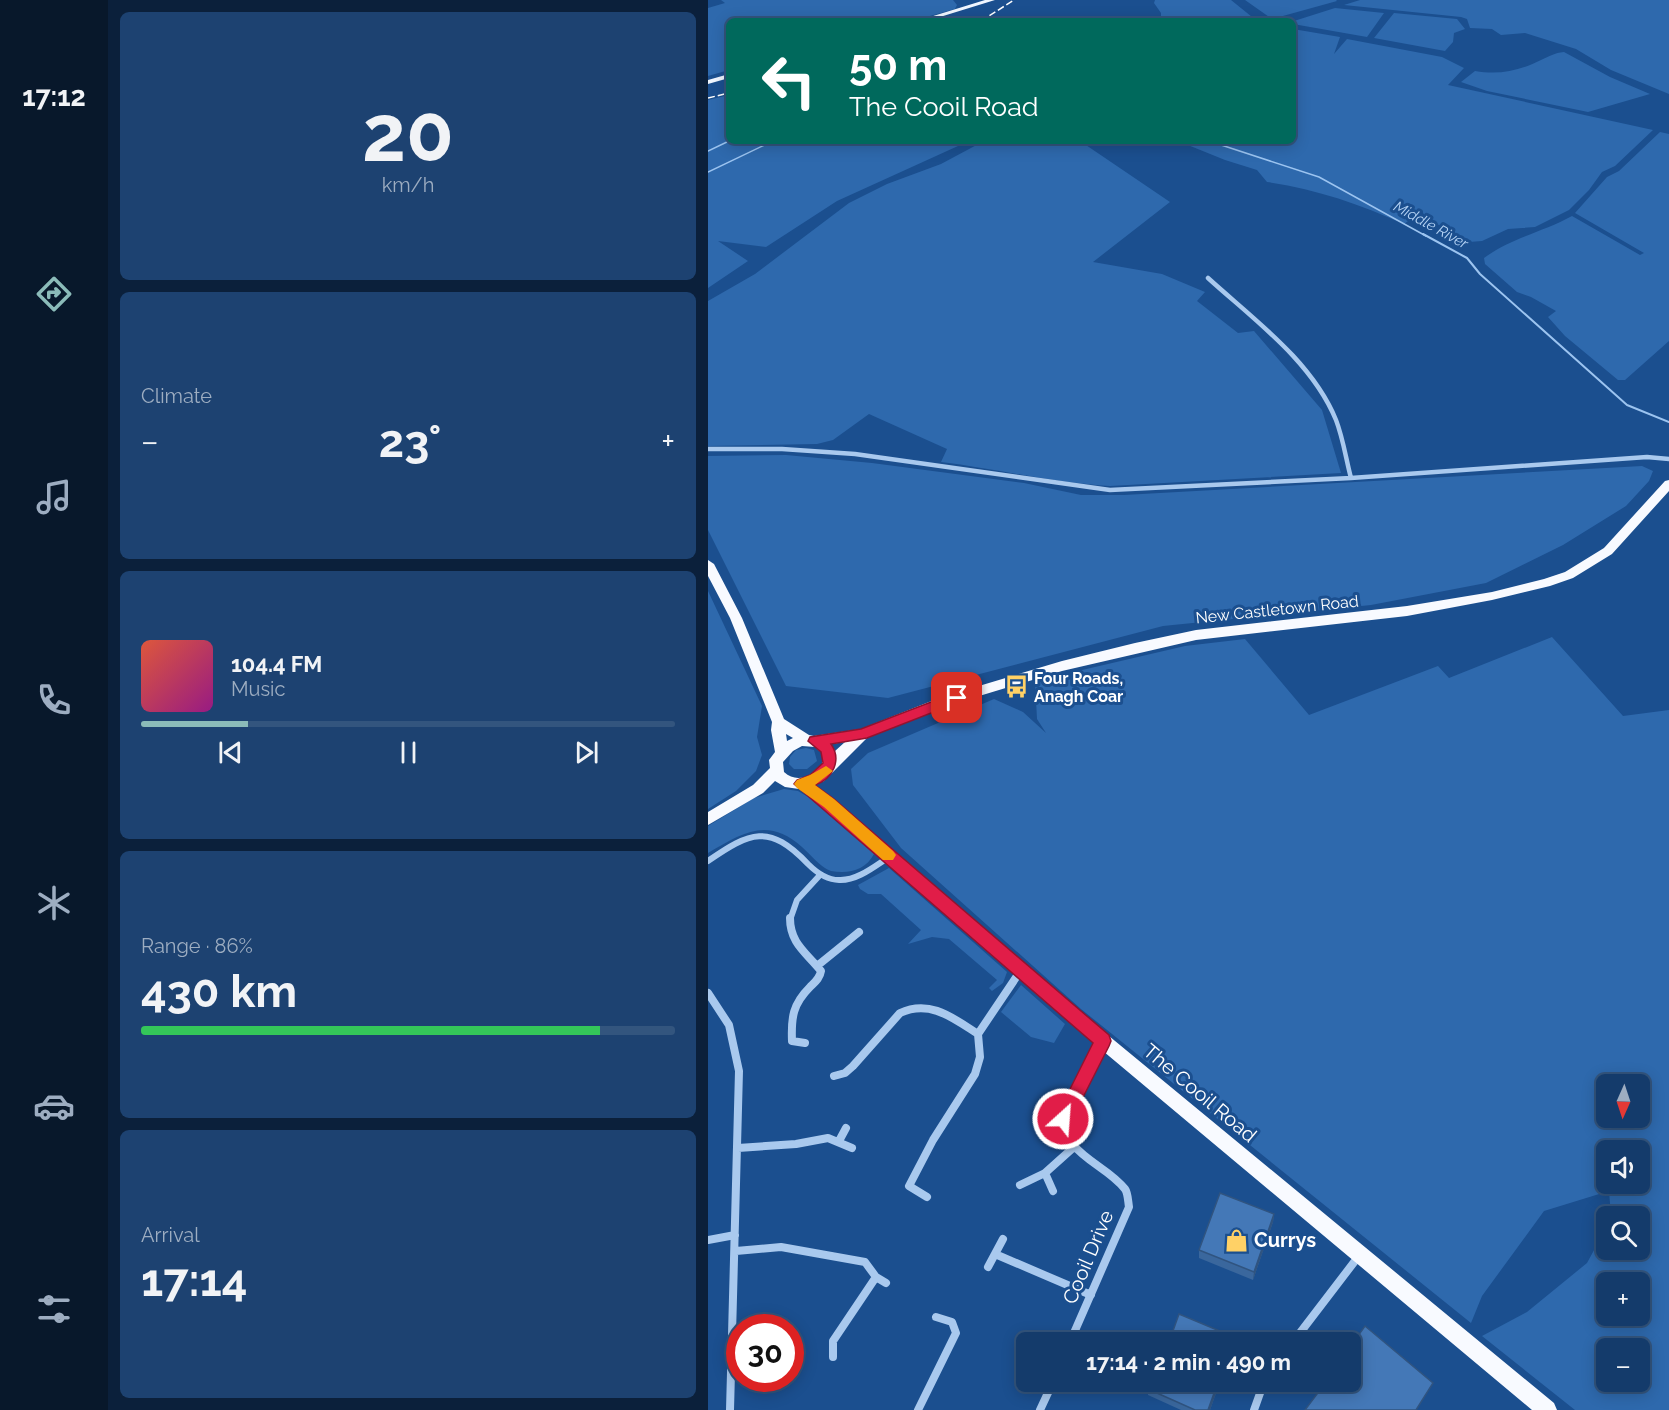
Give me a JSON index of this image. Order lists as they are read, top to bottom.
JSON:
{
  "streets": {
    "highway": ["New Castletown Road", "The Cooil Road"],
    "street": ["Cooil Drive"]
  },
  "crossings": [
    ["The Cooil Road", "Cooil Drive"]
  ],
  "water": ["Middle River"],
  "places": {
    "bus stop": ["Four Roads, Anagh Coar"],
    "shop": ["Currys"]
  },
  "north": "bottom",
  "page": {
    "tabs": "17:12",
    "tile": [
      ["20", "km/h"],
      "Climate",
      ["Range · 86%", "430 km"],
      ["Arrival", "17:14"]
    ],
    "turn": ["50 m", "The Cooil Road"],
    "heat": ["−", "23°", "+"],
    "song": ["104.4 FM", "Music"],
    "map_buttons": ["+", "−"],
    "limit": "30",
    "trip": "17:14 · 2 min · 490 m"
  }
}
